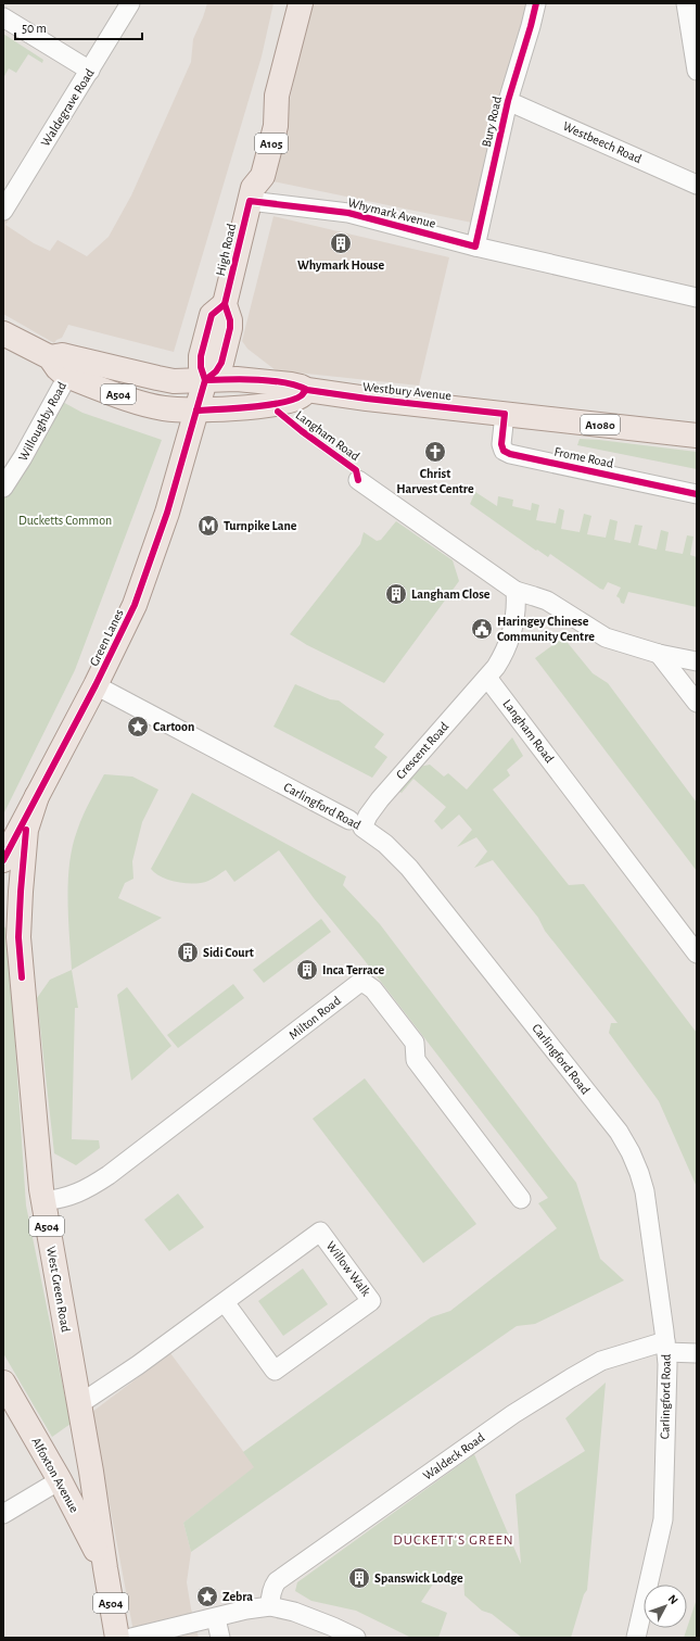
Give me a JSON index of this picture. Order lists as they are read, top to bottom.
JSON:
{
  "streets": {
    "main road": [
      "A105",
      "High Road",
      "Westbury Avenue",
      "A504",
      "A1080",
      "Green Lanes",
      "West Green Road",
      "Alfoxton Avenue"
    ],
    "street": [
      "Waldegrave Road",
      "Bury Road",
      "Westbeech Road",
      "Whymark Avenue",
      "Willoughby Road",
      "Langham Road",
      "Frome Road",
      "Crescent Road",
      "Carlingford Road",
      "Milton Road",
      "Willow Walk",
      "Waldeck Road"
    ]
  },
  "crossings": [
    ["Bury Road", "Westbeech Road"],
    ["Bury Road", "Whymark Avenue"],
    ["Whymark Avenue", "High Road"],
    ["High Road", "Westbury Avenue"],
    ["High Road", "A504"],
    ["High Road", "Green Lanes"],
    ["Westbury Avenue", "A504"],
    ["Westbury Avenue", "Frome Road"],
    ["A504", "Willoughby Road"],
    ["A504", "Green Lanes"],
    ["Langham Road", "Crescent Road"],
    ["Green Lanes", "Carlingford Road"],
    ["Green Lanes", "West Green Road"],
    ["Crescent Road", "Carlingford Road"],
    ["Carlingford Road", "Waldeck Road"],
    ["Milton Road", "West Green Road"],
    ["Willow Walk", "West Green Road"],
    ["West Green Road", "Alfoxton Avenue"]
  ],
  "districts": ["DUCKETT'S GREEN"],
  "parks": ["Ducketts Common"],
  "places": {
    "building": [
      "Whymark House",
      "Langham Close",
      "Sidi Court",
      "Inca Terrace",
      "Spanswick Lodge"
    ],
    "church": ["Christ Harvest Centre"],
    "metro station": ["Turnpike Lane"],
    "public building": ["Haringey Chinese Community Centre"],
    "place": ["Cartoon", "Zebra"]
  },
  "scale_bar": "50 m",
  "north": "top right"
}
